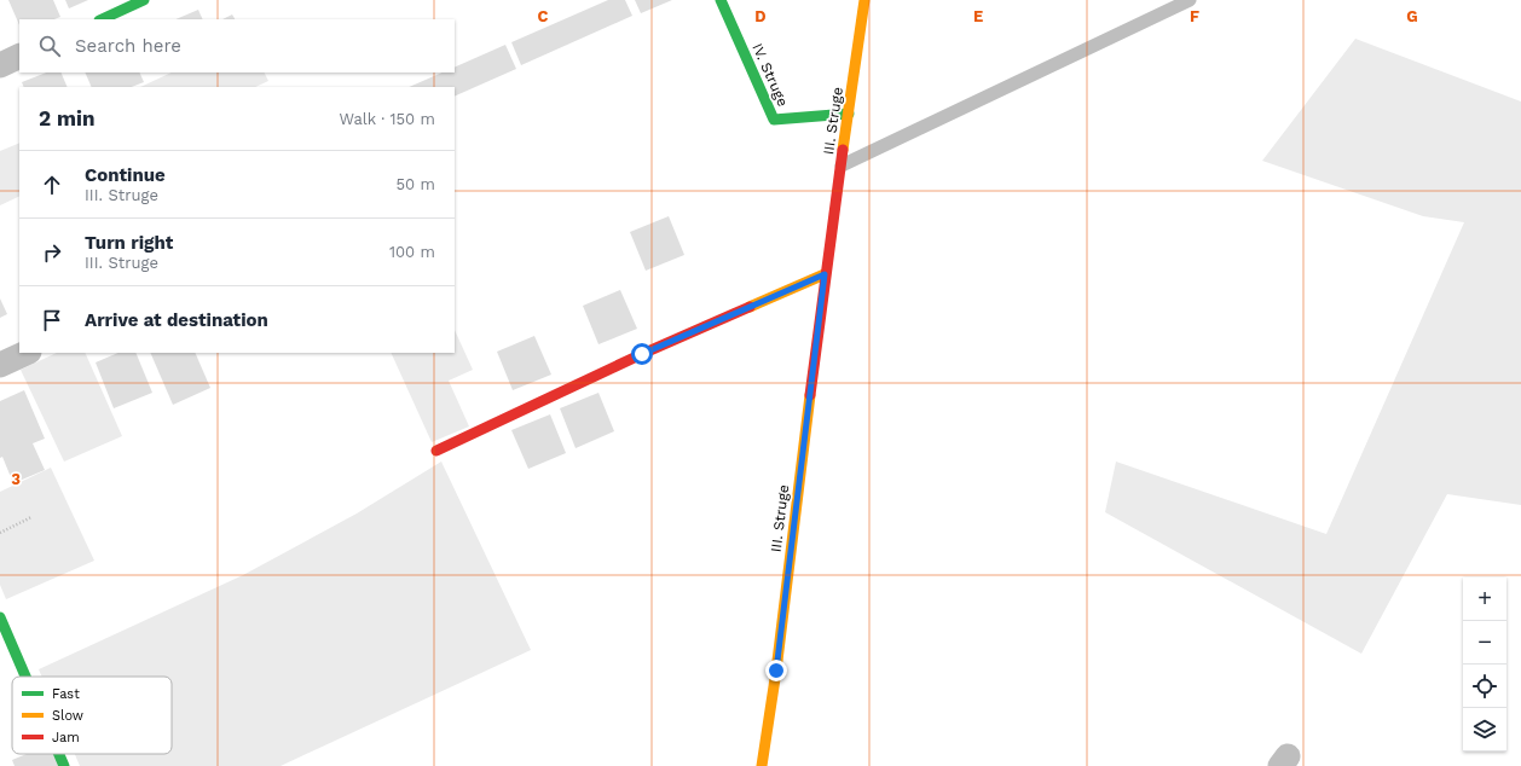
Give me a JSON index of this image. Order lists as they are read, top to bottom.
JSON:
{
  "streets": {
    "street": ["IV. Struge", "III. Struge"]
  },
  "crossings": [
    ["IV. Struge", "III. Struge"]
  ],
  "legend": ["Fast", "Slow", "Jam"],
  "page": {
    "search": "Search here",
    "heading": ["2 min", "Walk · 150 m"],
    "list": [
      ["Continue", "III. Struge", "50 m"],
      ["Turn right", "III. Struge", "100 m"],
      "Arrive at destination"
    ],
    "map_buttons": ["+", "−"]
  },
  "grid": {
    "columns": [
      "C",
      "D",
      "E",
      "F",
      "G"
    ],
    "rows": ["3"]
  }
}
